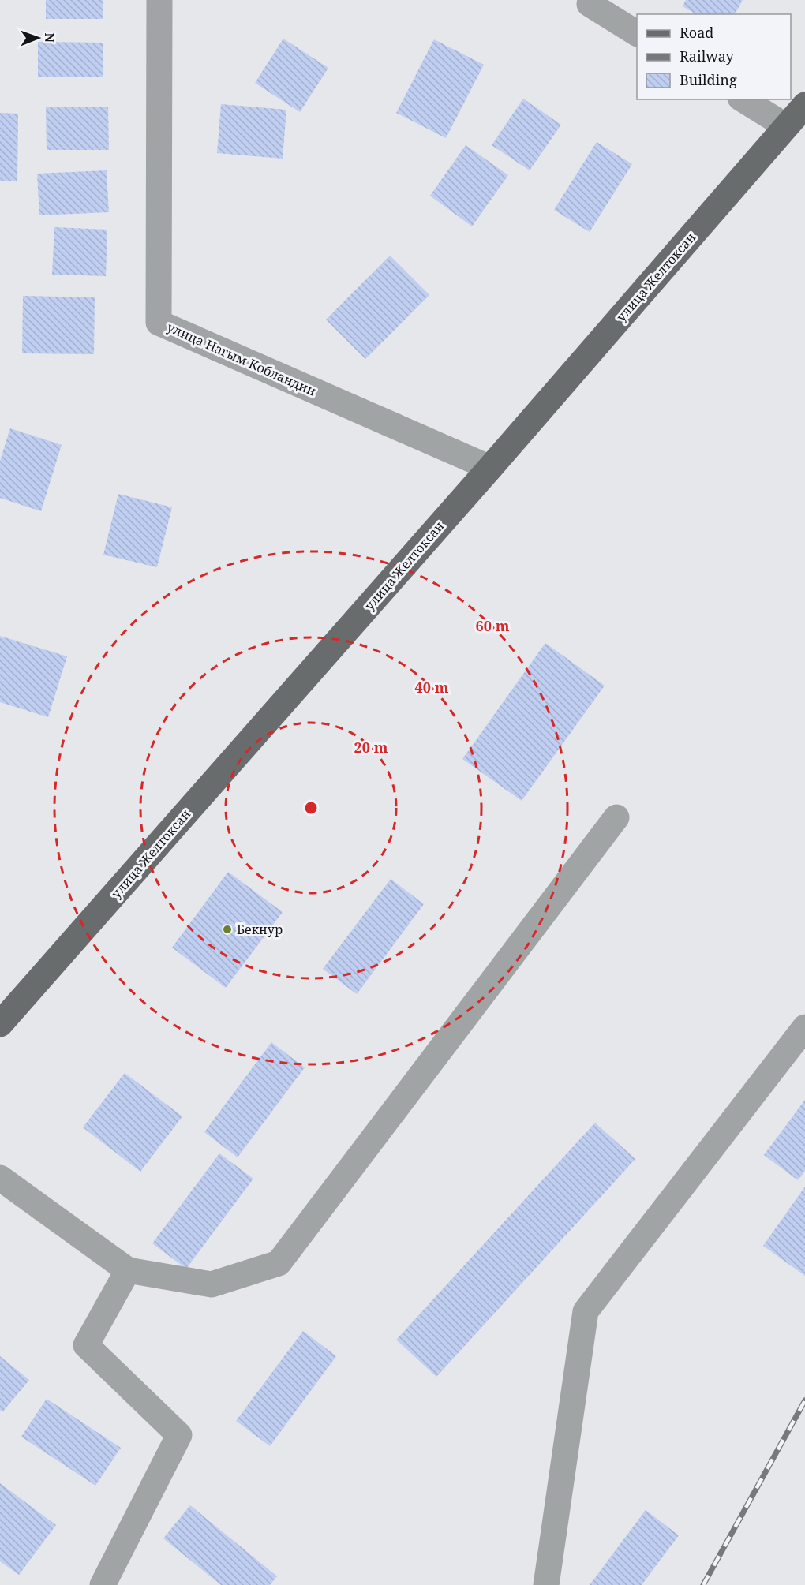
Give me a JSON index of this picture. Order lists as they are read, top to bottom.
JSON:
{
  "streets": {
    "main road": ["улица Желтоксан"],
    "street": ["улица Нагым Кобландин"]
  },
  "crossings": [
    ["улица Желтоксан", "улица Нагым Кобландин"]
  ],
  "places": ["Бекнур"],
  "legend": ["Road", "Railway", "Building"],
  "north": "right",
  "rings": ["60 m", "40 m", "20 m"]
}
